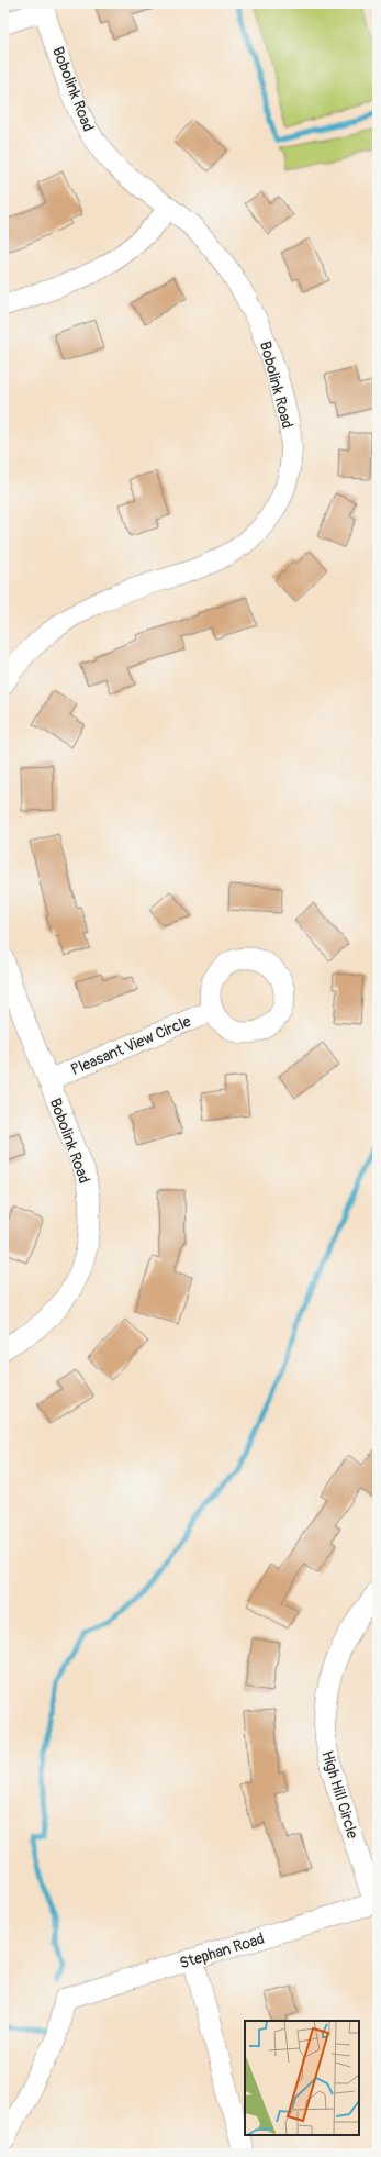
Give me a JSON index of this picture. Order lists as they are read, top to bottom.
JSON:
{
  "streets": {
    "street": [
      "Bobolink Road",
      "Pleasant View Circle",
      "High Hill Circle",
      "Stephan Road"
    ]
  },
  "crossings": [
    ["Bobolink Road", "Pleasant View Circle"],
    ["High Hill Circle", "Stephan Road"]
  ]
}
